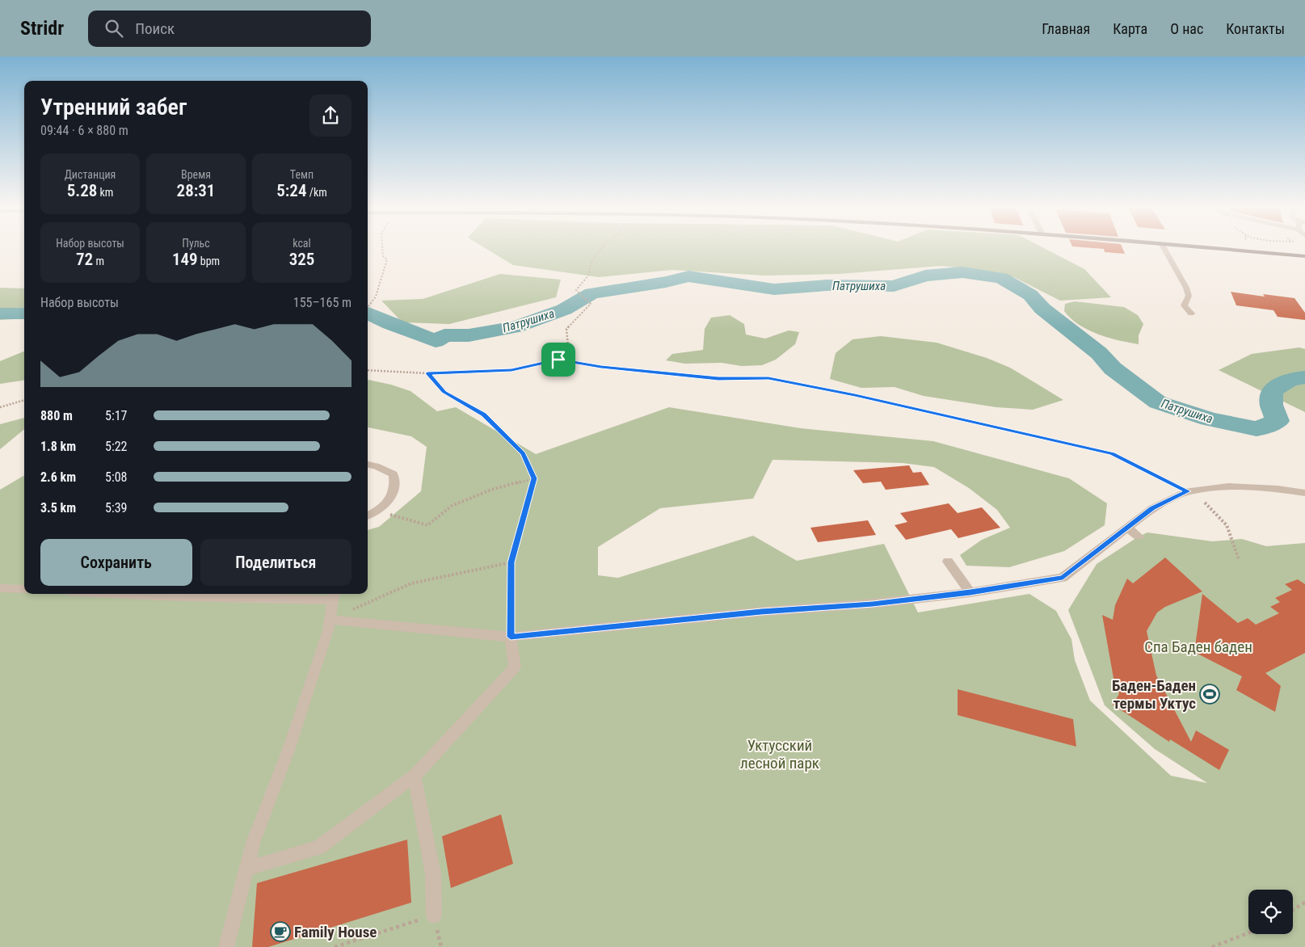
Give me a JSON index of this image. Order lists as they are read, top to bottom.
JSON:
{
  "water": ["Патрушиха"],
  "parks": ["Спа Баден баден", "Уктусский лесной парк"],
  "places": {
    "sports": ["Баден-Баден термы Уктус"],
    "cafe": ["Family House"]
  },
  "page": {
    "header": "Stridr",
    "search": "Поиск",
    "nav": [
      "Главная",
      "Карта",
      "О нас",
      "Контакты"
    ],
    "heading": ["Утренний забег", "09:44 · 6 × 880 m"],
    "stats": [
      ["Дистанция", "5.28 km"],
      ["Время", "28:31"],
      ["Темп", "5:24 /km"],
      ["Набор высоты", "72 m"],
      ["Пульс", "149 bpm"],
      ["kcal", "325"]
    ],
    "chart": ["Набор высоты", "155–165 m"],
    "list": [
      {
        "name": "880 m",
        "note": "5:17"
      },
      {
        "name": "1.8 km",
        "note": "5:22"
      },
      {
        "name": "2.6 km",
        "note": "5:08"
      },
      {
        "name": "3.5 km",
        "note": "5:39"
      }
    ],
    "buttons": ["Сохранить", "Поделиться"]
  }
}
